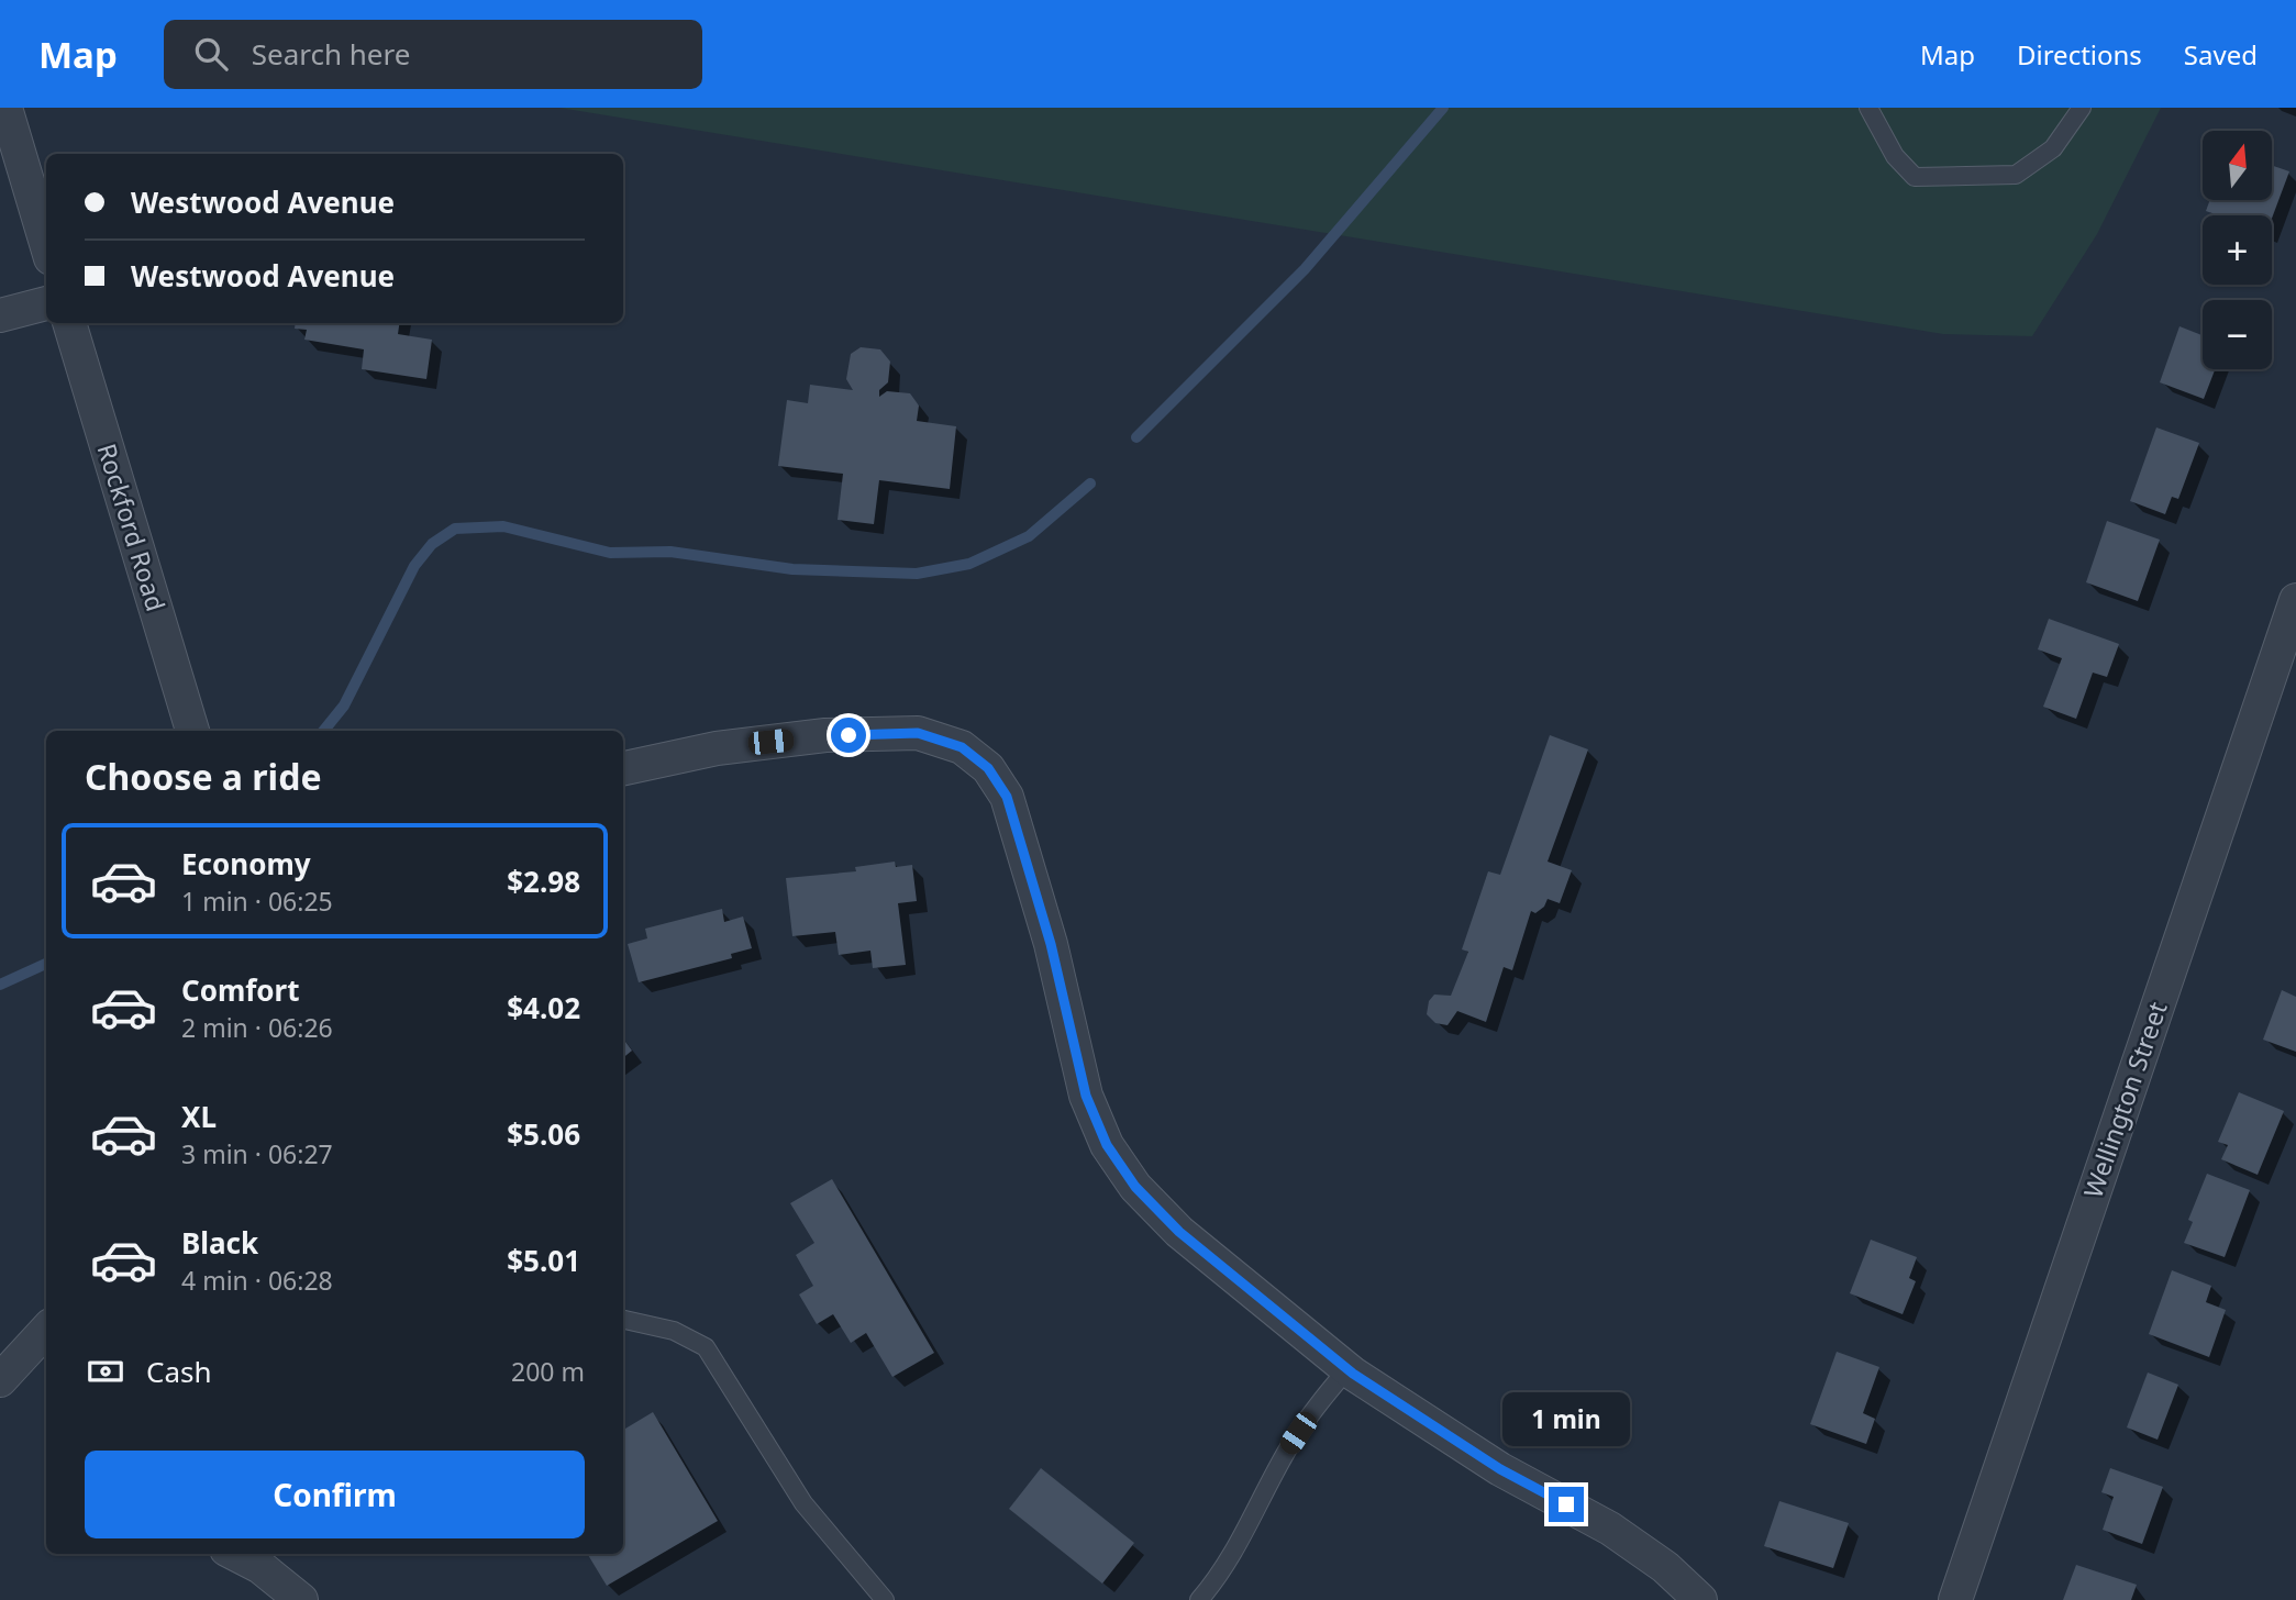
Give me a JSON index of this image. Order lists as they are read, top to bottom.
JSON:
{
  "streets": {
    "street": ["Rockford Road", "Wellington Street"]
  },
  "north": "top",
  "page": {
    "header": "Map",
    "search": "Search here",
    "nav": ["Map", "Directions", "Saved"],
    "map_buttons": ["+", "−"],
    "banner": ["Westwood Avenue", "Westwood Avenue"],
    "heading": "Choose a ride",
    "list": [
      {
        "name": "Economy",
        "note": "1 min · 06:25",
        "value": "$2.98"
      },
      {
        "name": "Comfort",
        "note": "2 min · 06:26",
        "value": "$4.02"
      },
      {
        "name": "XL",
        "note": "3 min · 06:27",
        "value": "$5.06"
      },
      {
        "name": "Black",
        "note": "4 min · 06:28",
        "value": "$5.01"
      }
    ],
    "pay": ["Cash", "200 m"],
    "bubble": "1 min",
    "buttons": "Confirm"
  }
}
